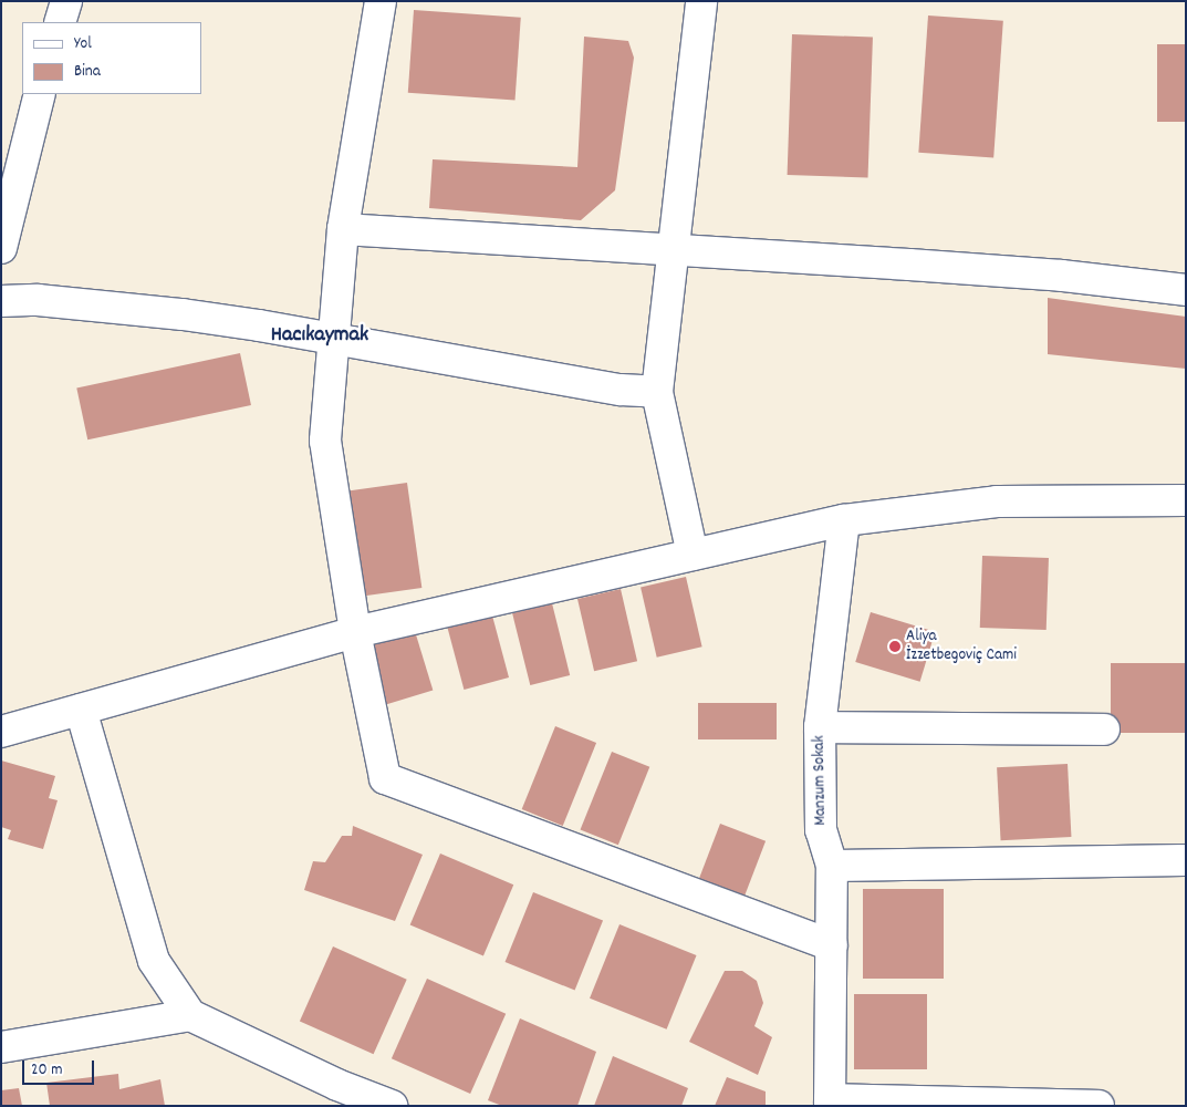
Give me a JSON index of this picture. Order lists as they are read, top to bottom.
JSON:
{
  "streets": {
    "street": ["Manzum Sokak"]
  },
  "districts": ["Hacıkaymak"],
  "places": ["Aliya İzzetbegoviç Cami"],
  "legend": ["Yol", "Bina"],
  "scale_bar": "20 m"
}
